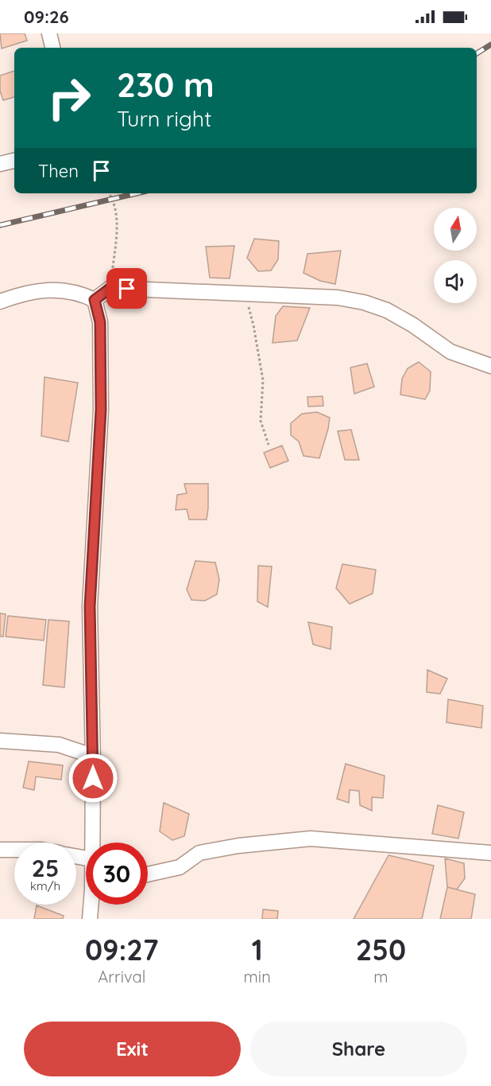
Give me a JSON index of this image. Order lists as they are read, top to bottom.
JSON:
{
  "north": "top",
  "page": {
    "status": "09:26",
    "turn": ["230 m", "Turn right"],
    "then": "Then",
    "speed": "25 km/h",
    "limit": "30",
    "eta": [
      "09:27",
      "Arrival",
      "1",
      "min",
      "250",
      "m"
    ],
    "buttons": ["Exit", "Share"]
  }
}
